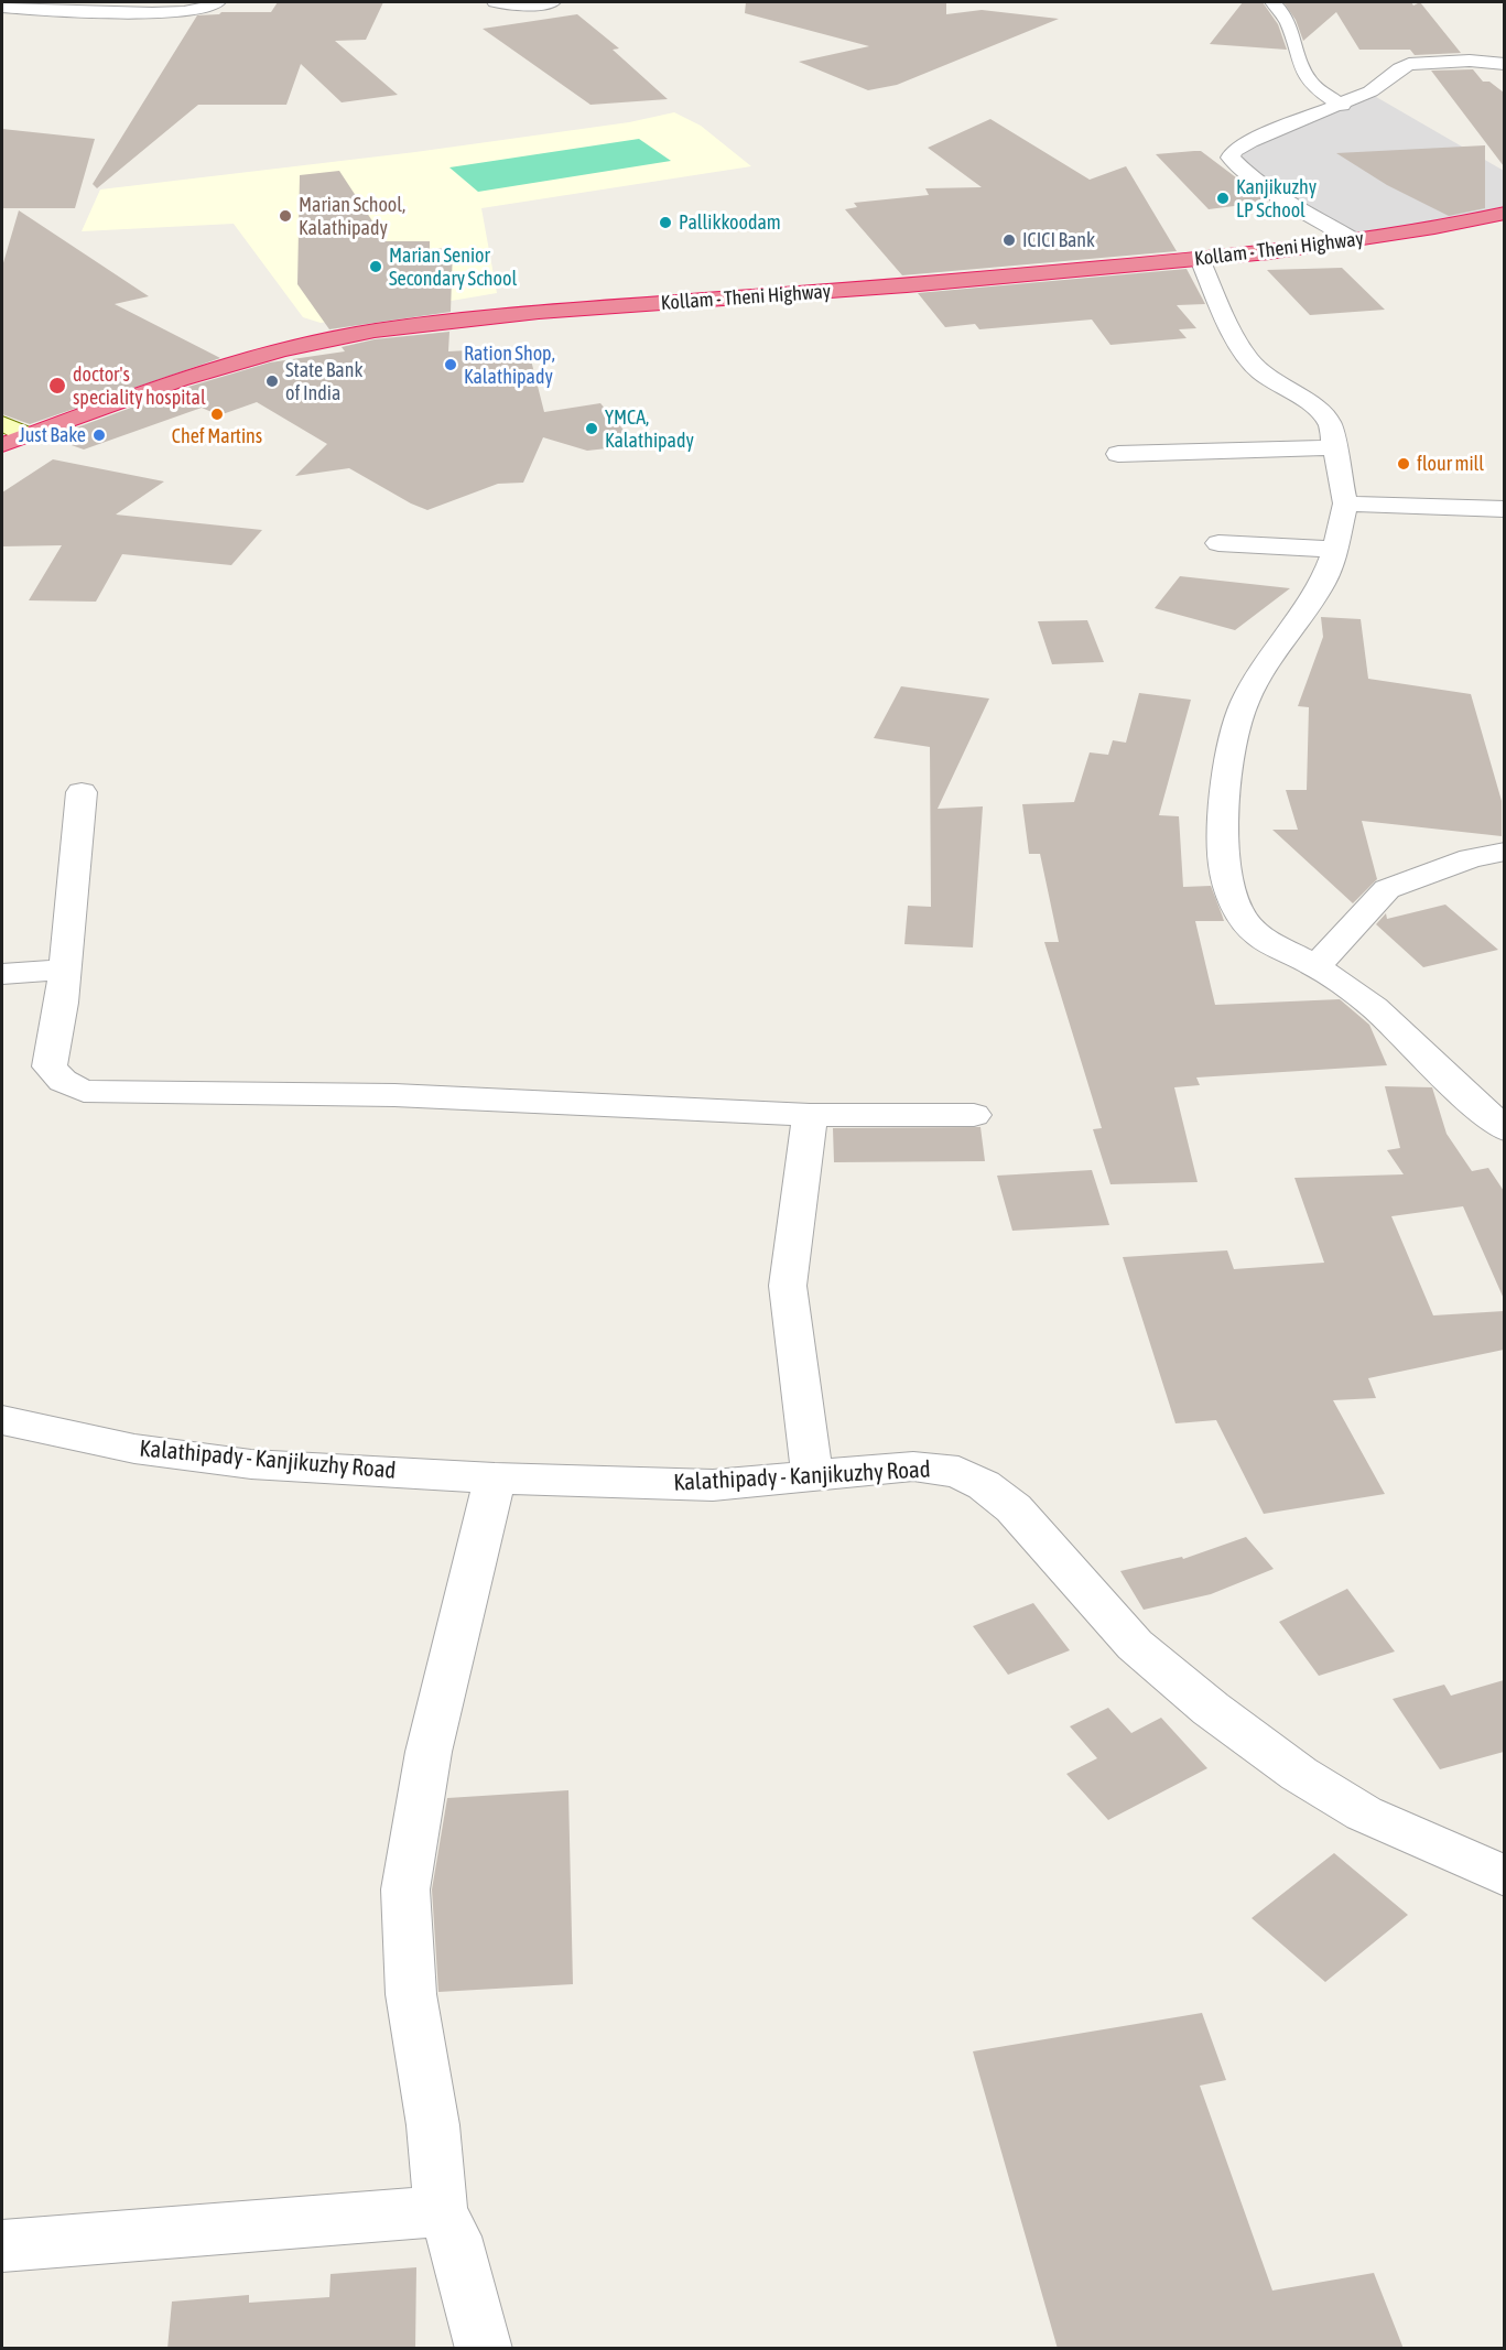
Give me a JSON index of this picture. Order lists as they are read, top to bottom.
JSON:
{
  "streets": {
    "highway": ["Kollam - Theni Highway"],
    "street": ["Kalathipady - Kanjikuzhy Road"]
  },
  "places": [
    "Kanjikuzhy LP School",
    "Marian School, Kalathipady",
    "Pallikkoodam",
    "ICICI Bank",
    "Marian Senior Secondary School",
    "Ration Shop, Kalathipady",
    "State Bank of India",
    "doctor's speciality hospital",
    "Chef Martins",
    "YMCA, Kalathipady",
    "Just Bake",
    "flour mill"
  ]
}
